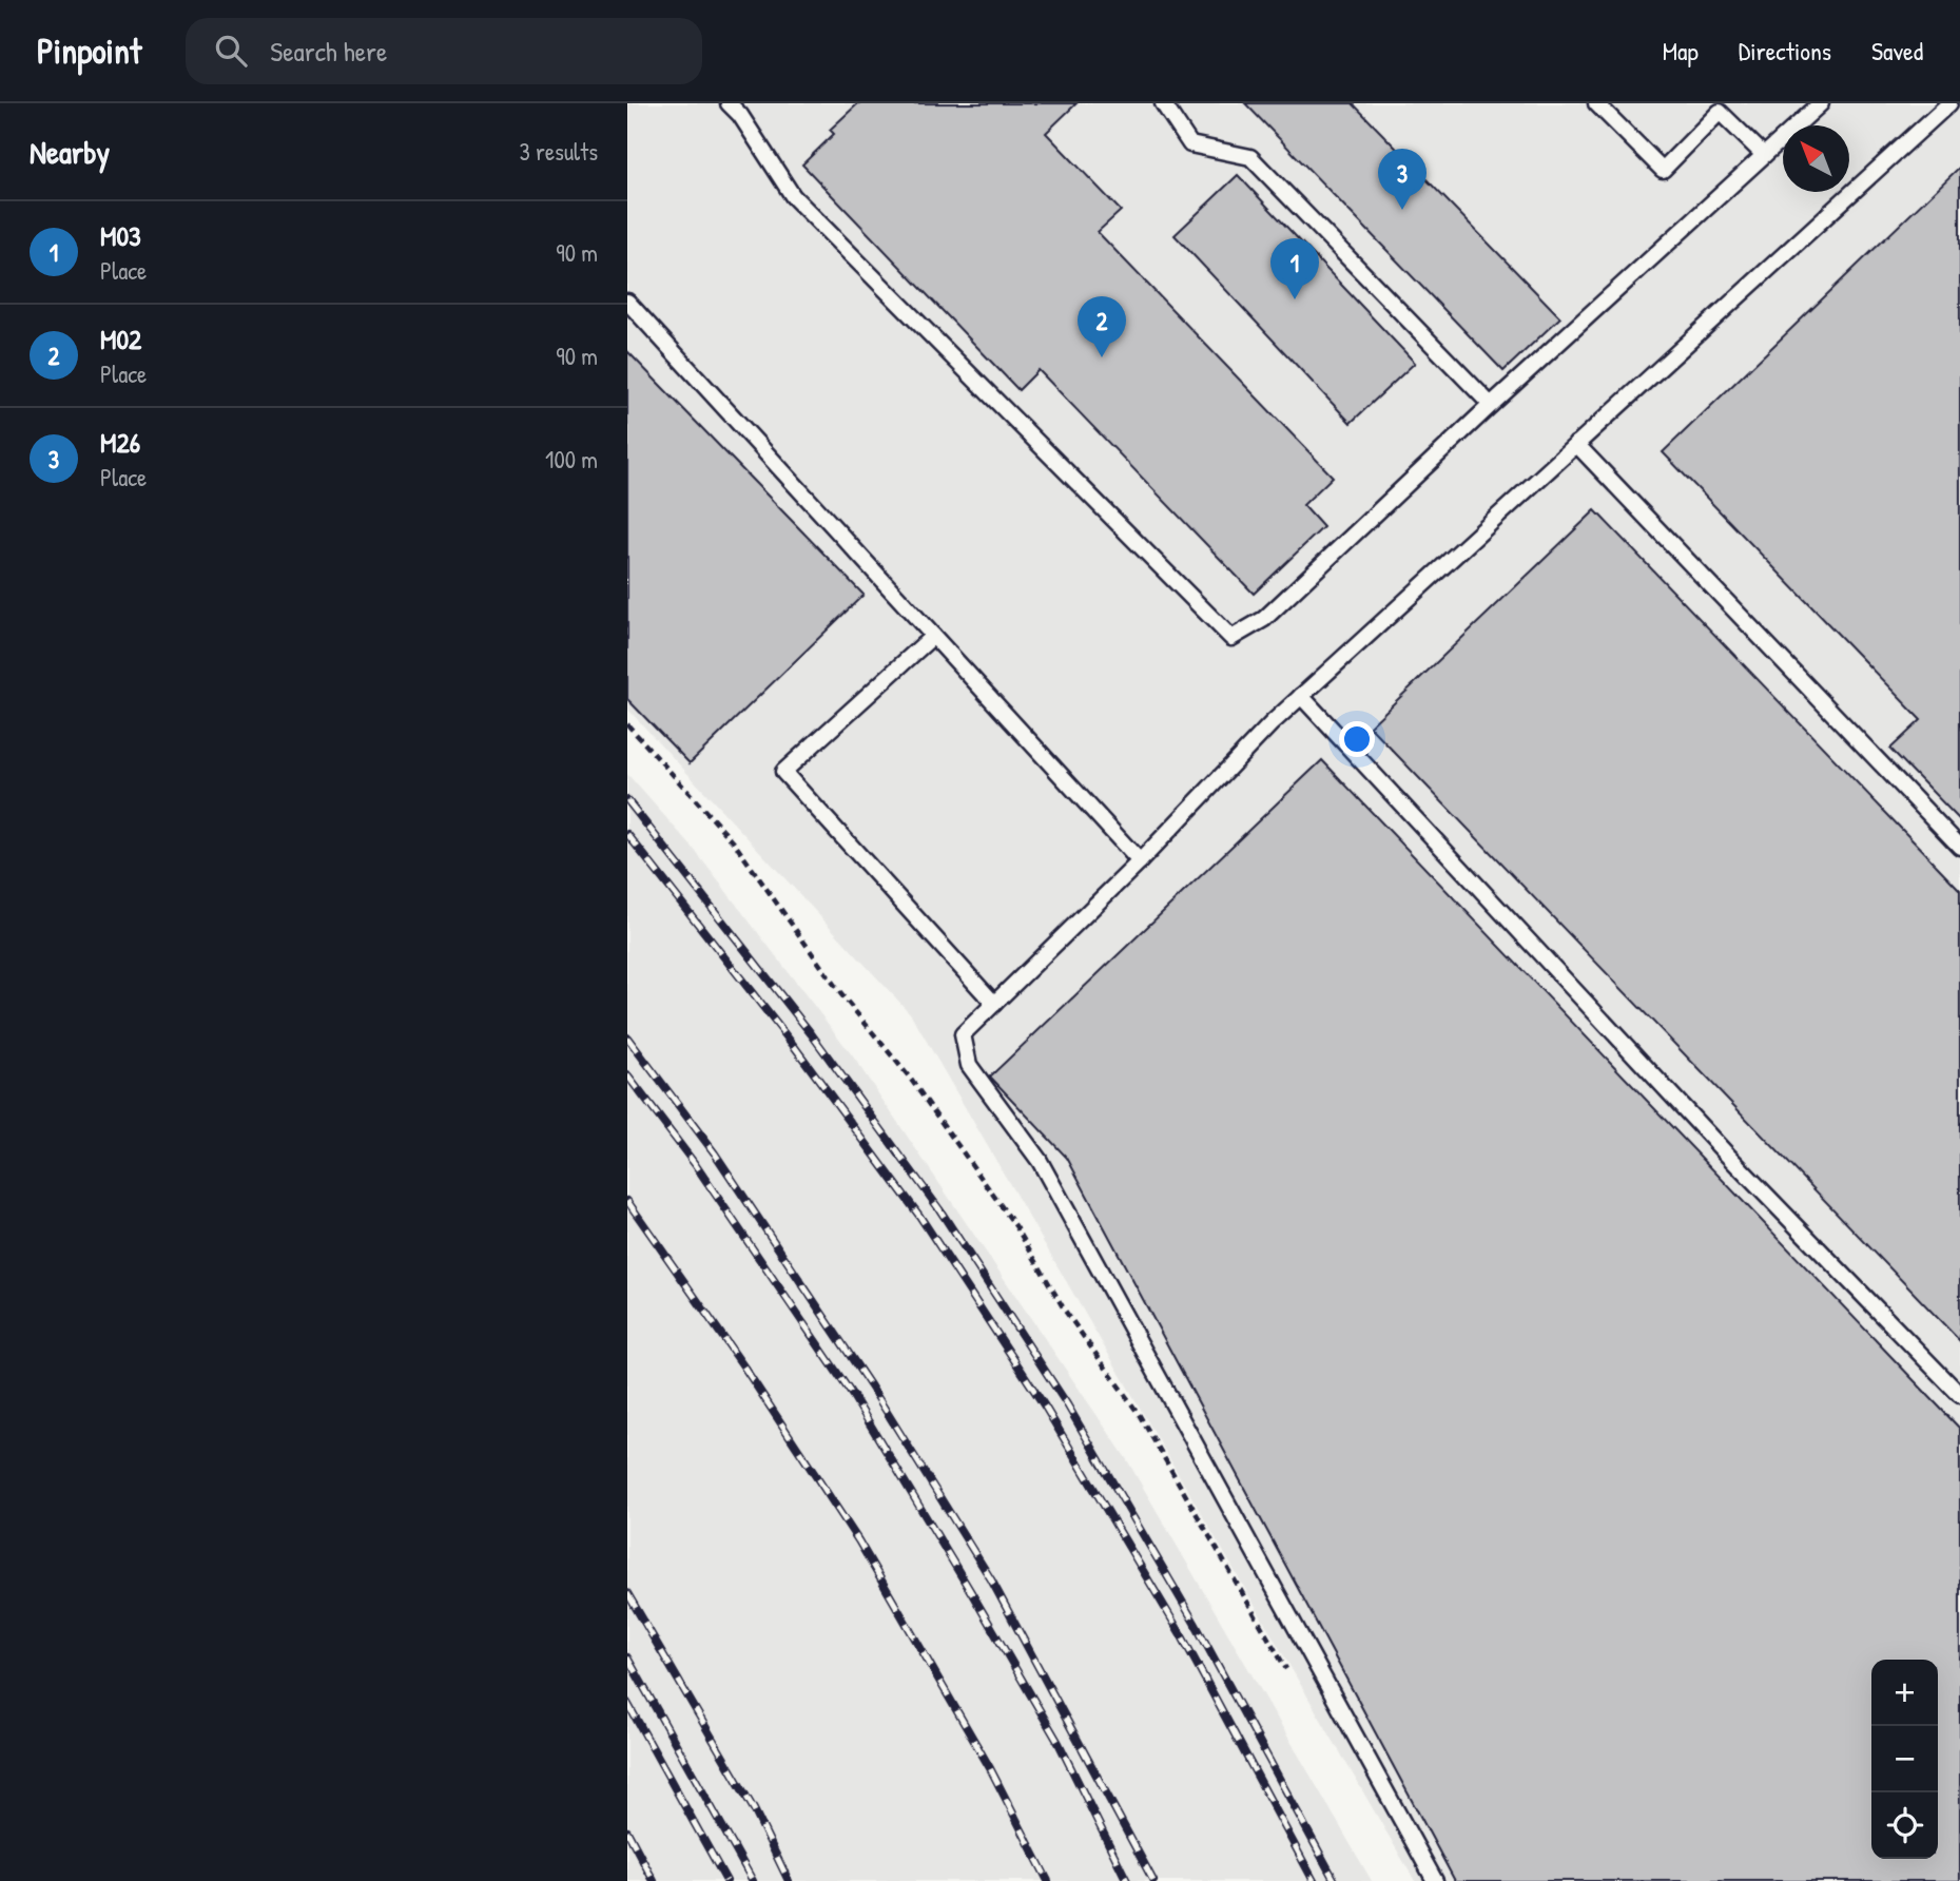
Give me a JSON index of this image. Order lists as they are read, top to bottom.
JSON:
{
  "north": "top left",
  "page": {
    "header": "Pinpoint",
    "search": "Search here",
    "nav": ["Map", "Directions", "Saved"],
    "heading": ["Nearby", "3 results"],
    "pins": ["3", "1", "2"],
    "list": [
      {
        "mark": "1",
        "name": "M03",
        "note": "Place",
        "value": "90 m"
      },
      {
        "mark": "2",
        "name": "M02",
        "note": "Place",
        "value": "90 m"
      },
      {
        "mark": "3",
        "name": "M26",
        "note": "Place",
        "value": "100 m"
      }
    ],
    "map_buttons": ["+", "−"]
  }
}
